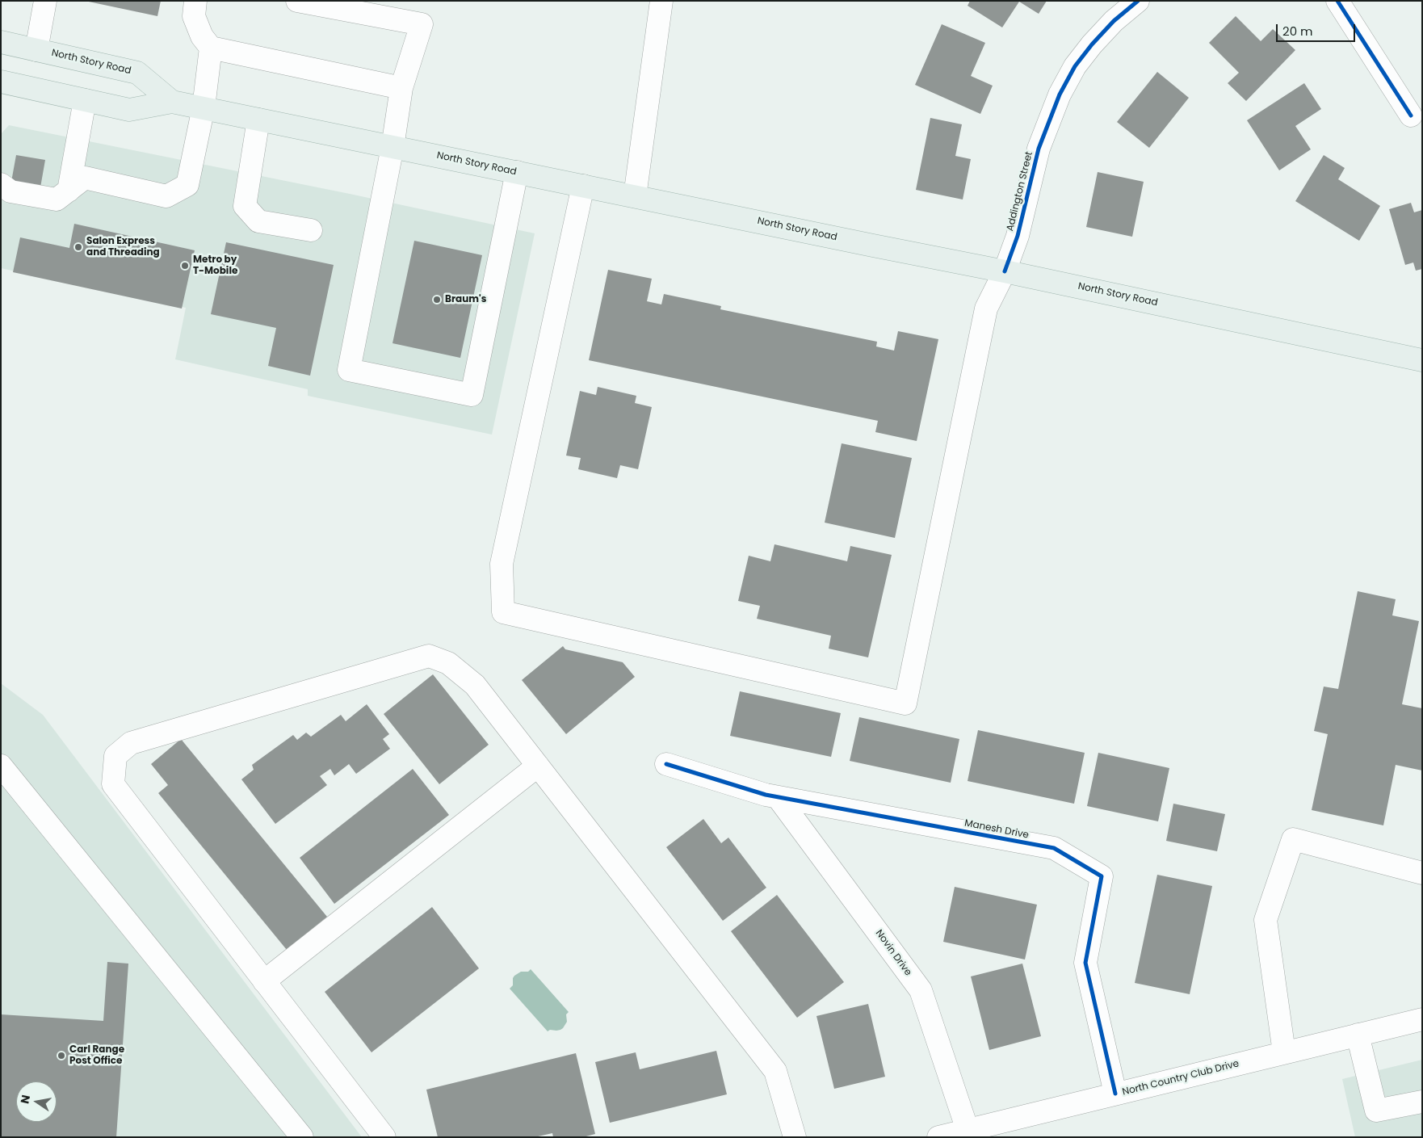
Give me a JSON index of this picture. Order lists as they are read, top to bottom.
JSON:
{
  "streets": {
    "main road": ["North Story Road"],
    "street": [
      "Addington Street",
      "Manesh Drive",
      "Novin Drive",
      "North Country Club Drive"
    ]
  },
  "crossings": [
    ["North Story Road", "Addington Street"],
    ["Manesh Drive", "Novin Drive"],
    ["Manesh Drive", "North Country Club Drive"],
    ["Novin Drive", "North Country Club Drive"]
  ],
  "places": [
    "Salon Express and Threading",
    "Metro by T-Mobile",
    "Braum's",
    "Carl Range Post Office"
  ],
  "scale_bar": "20 m",
  "north": "left"
}
